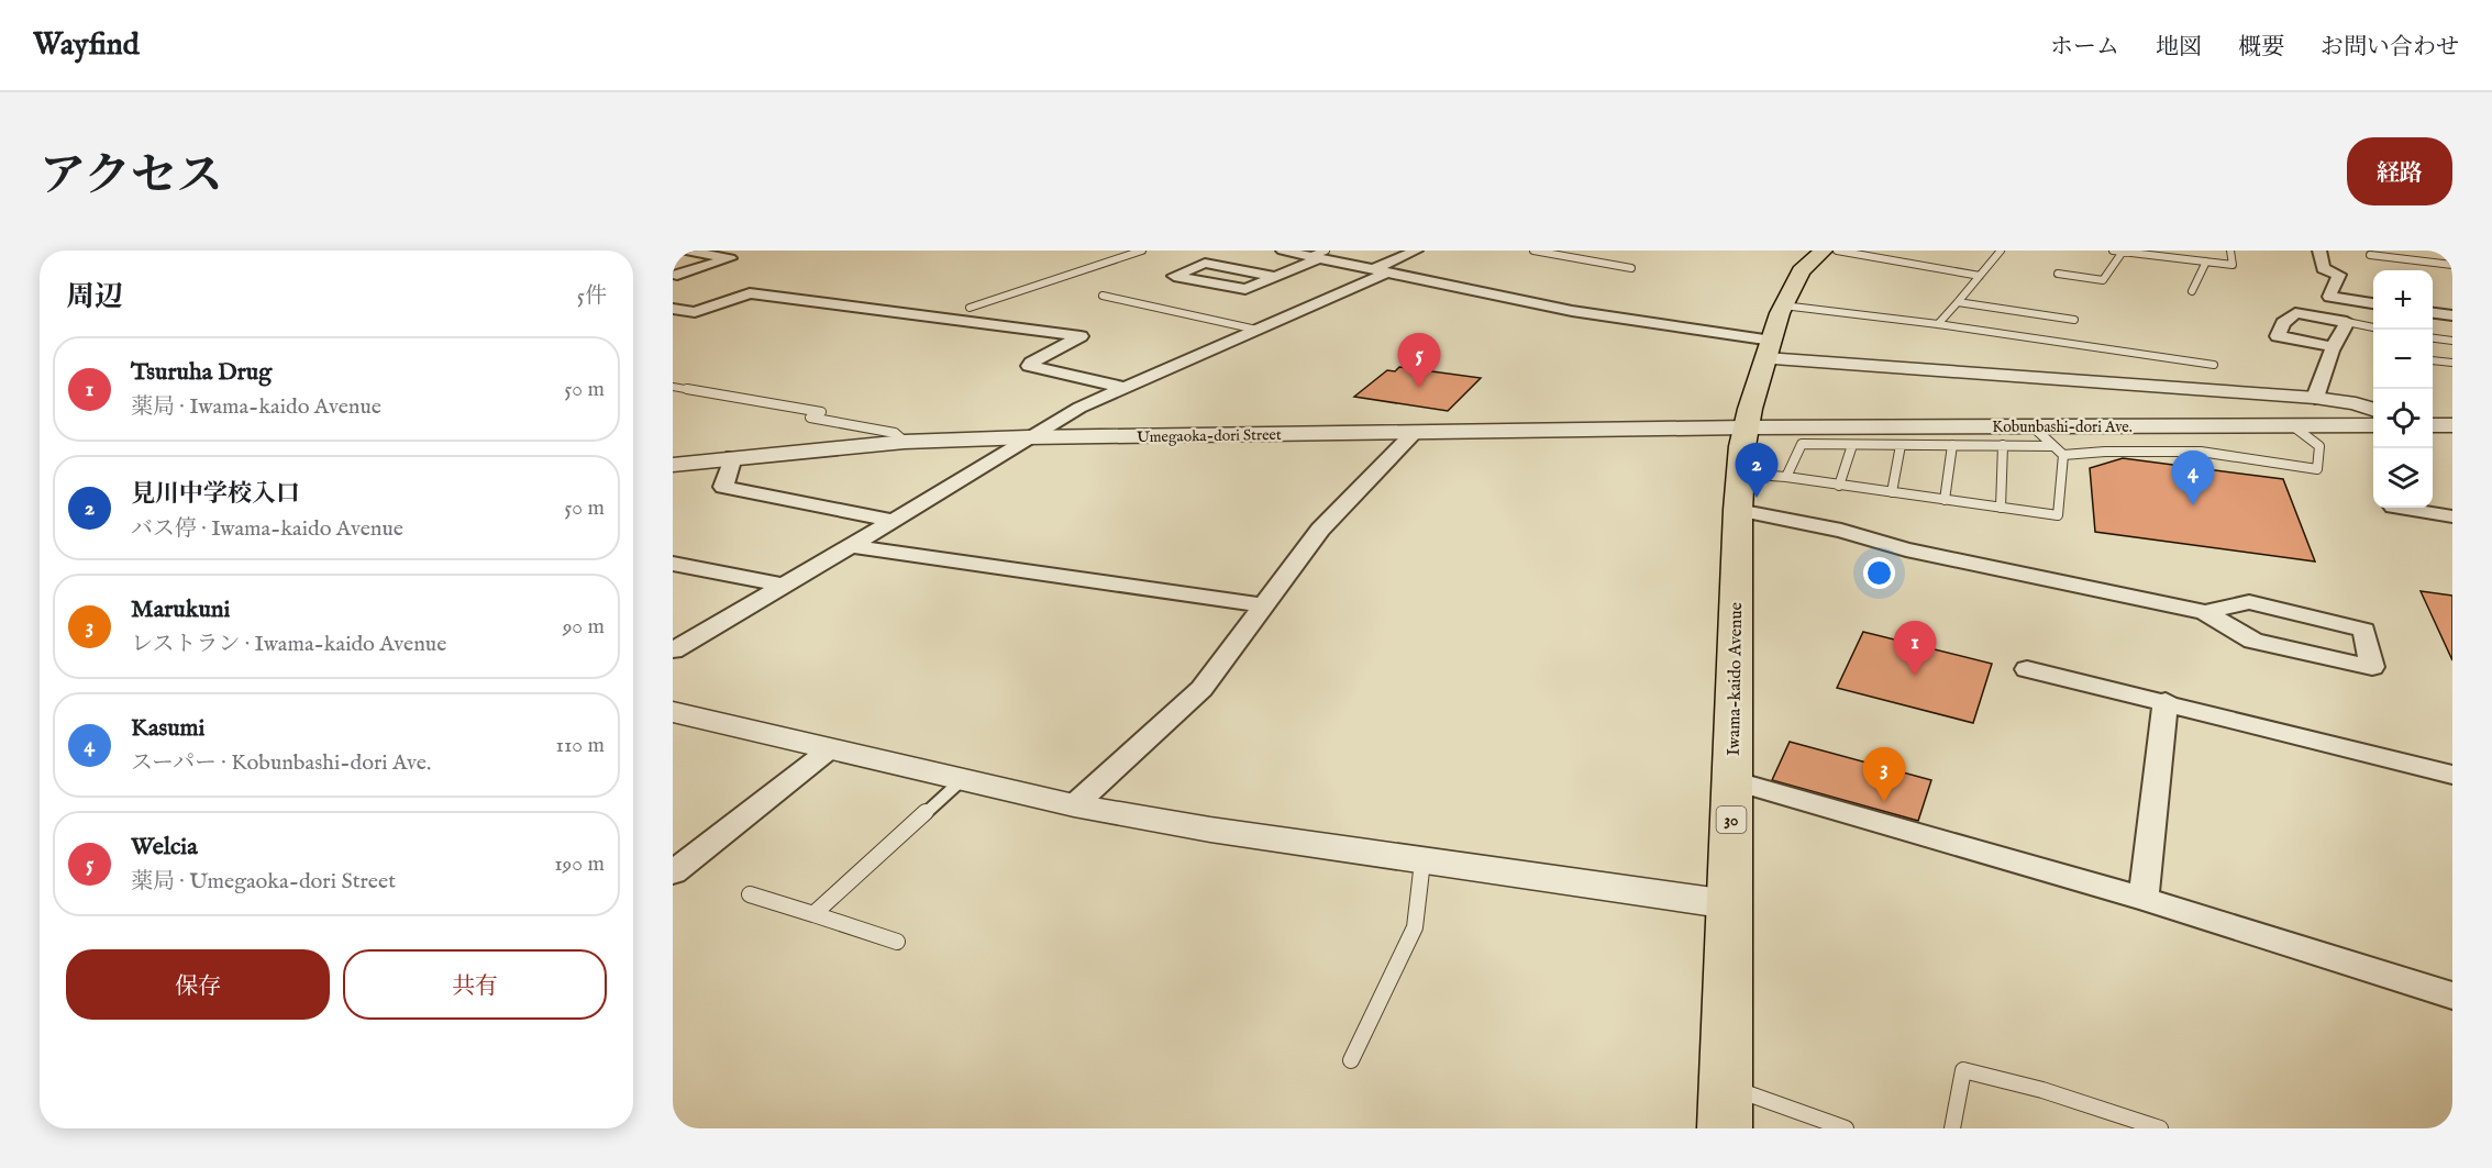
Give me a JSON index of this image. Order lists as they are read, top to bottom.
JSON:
{
  "streets": {
    "main road": ["Iwama-kaido Avenue", "30"],
    "street": ["Kobunbashi-dori Ave.", "Umegaoka-dori Street"]
  },
  "crossings": [
    ["Kobunbashi-dori Ave.", "Umegaoka-dori Street"],
    ["Kobunbashi-dori Ave.", "Iwama-kaido Avenue"],
    ["Umegaoka-dori Street", "Iwama-kaido Avenue"]
  ],
  "page": {
    "header": "Wayfind",
    "nav": [
      "ホーム",
      "地図",
      "概要",
      "お問い合わせ"
    ],
    "title": "アクセス",
    "buttons": [
      "経路",
      ["保存", "共有"]
    ],
    "heading": ["周辺", "5件"],
    "map_buttons": ["+", "−"],
    "pins": [
      "5",
      "2",
      "4",
      "1",
      "3"
    ],
    "list": [
      {
        "mark": "1",
        "name": "Tsuruha Drug",
        "note": "薬局 · Iwama-kaido Avenue",
        "value": "50 m"
      },
      {
        "mark": "2",
        "name": "見川中学校入口",
        "note": "バス停 · Iwama-kaido Avenue",
        "value": "50 m"
      },
      {
        "mark": "3",
        "name": "Marukuni",
        "note": "レストラン · Iwama-kaido Avenue",
        "value": "90 m"
      },
      {
        "mark": "4",
        "name": "Kasumi",
        "note": "スーパー · Kobunbashi-dori Ave.",
        "value": "110 m"
      },
      {
        "mark": "5",
        "name": "Welcia",
        "note": "薬局 · Umegaoka-dori Street",
        "value": "190 m"
      }
    ]
  }
}
